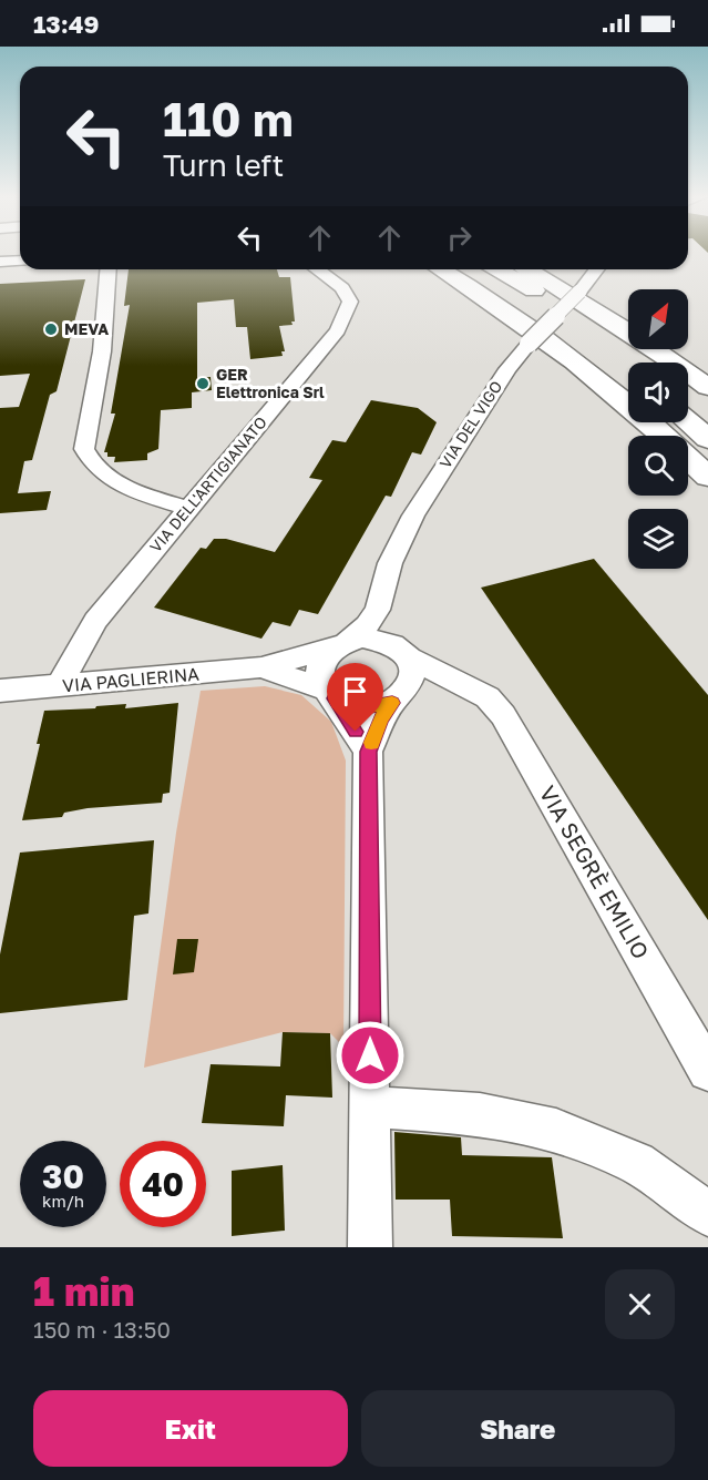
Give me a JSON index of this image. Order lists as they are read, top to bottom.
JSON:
{
  "streets": {
    "street": [
      "VIA DEL VIGO",
      "VIA DELL'ARTIGIANATO",
      "VIA PAGLIERINA",
      "VIA SEGRÈ EMILIO"
    ]
  },
  "crossings": [
    ["VIA DEL VIGO", "VIA PAGLIERINA"],
    ["VIA DEL VIGO", "VIA SEGRÈ EMILIO"],
    ["VIA DELL'ARTIGIANATO", "VIA PAGLIERINA"],
    ["VIA PAGLIERINA", "VIA SEGRÈ EMILIO"]
  ],
  "places": ["MEVA", "GER Elettronica Srl"],
  "north": "top right",
  "page": {
    "status": "13:49",
    "turn": ["110 m", "Turn left"],
    "speed": "30 km/h",
    "limit": "40",
    "heading": ["1 min", "150 m · 13:50"],
    "buttons": ["Exit", "Share"]
  }
}
